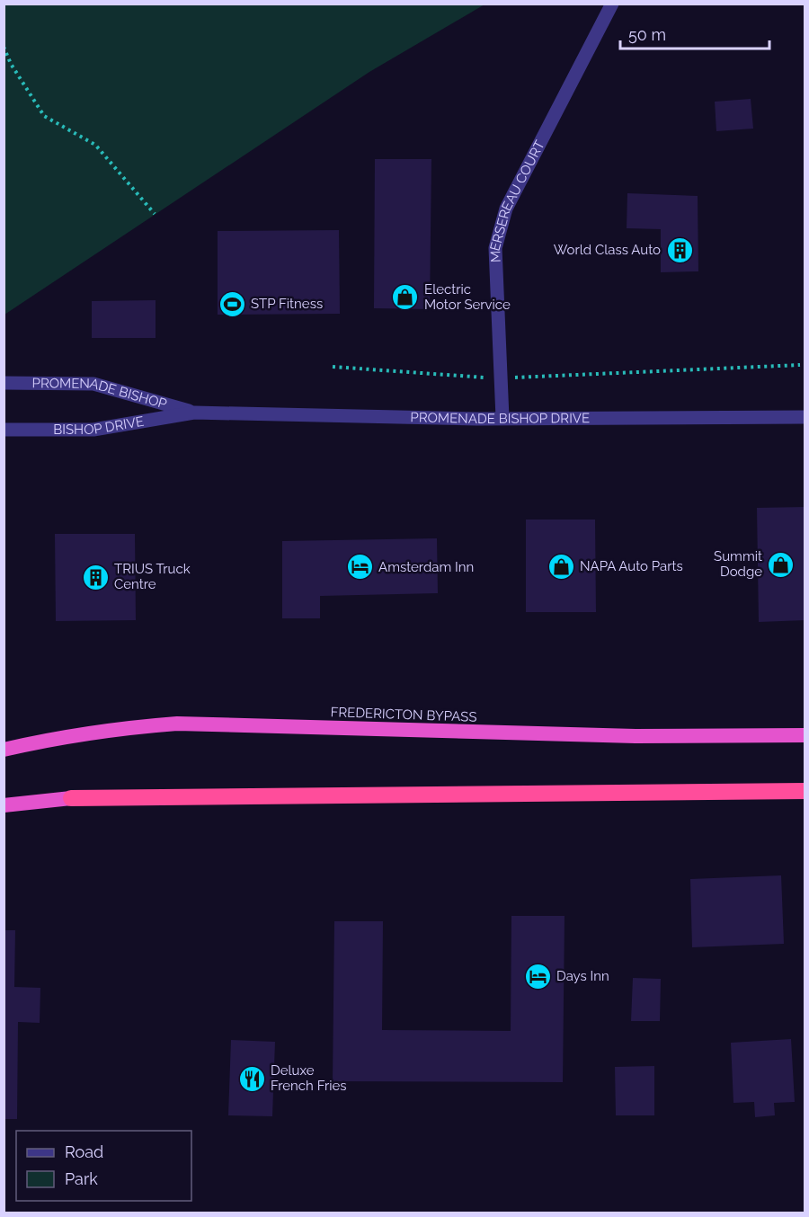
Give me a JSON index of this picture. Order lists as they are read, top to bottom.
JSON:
{
  "streets": {
    "highway": ["FREDERICTON BYPASS"],
    "street": [
      "MERSEREAU COURT",
      "PROMENADE BISHOP",
      "PROMENADE BISHOP DRIVE",
      "BISHOP DRIVE"
    ]
  },
  "crossings": [
    ["MERSEREAU COURT", "PROMENADE BISHOP DRIVE"],
    ["PROMENADE BISHOP", "PROMENADE BISHOP DRIVE"],
    ["PROMENADE BISHOP", "BISHOP DRIVE"],
    ["PROMENADE BISHOP DRIVE", "BISHOP DRIVE"]
  ],
  "places": {
    "building": ["World Class Auto", "TRIUS Truck Centre"],
    "shop": ["Electric Motor Service", "Summit Dodge", "NAPA Auto Parts"],
    "sports": ["STP Fitness"],
    "hotel": ["Amsterdam Inn", "Days Inn"],
    "restaurant": ["Deluxe French Fries"]
  },
  "legend": ["Road", "Park"],
  "scale_bar": "50 m"
}
